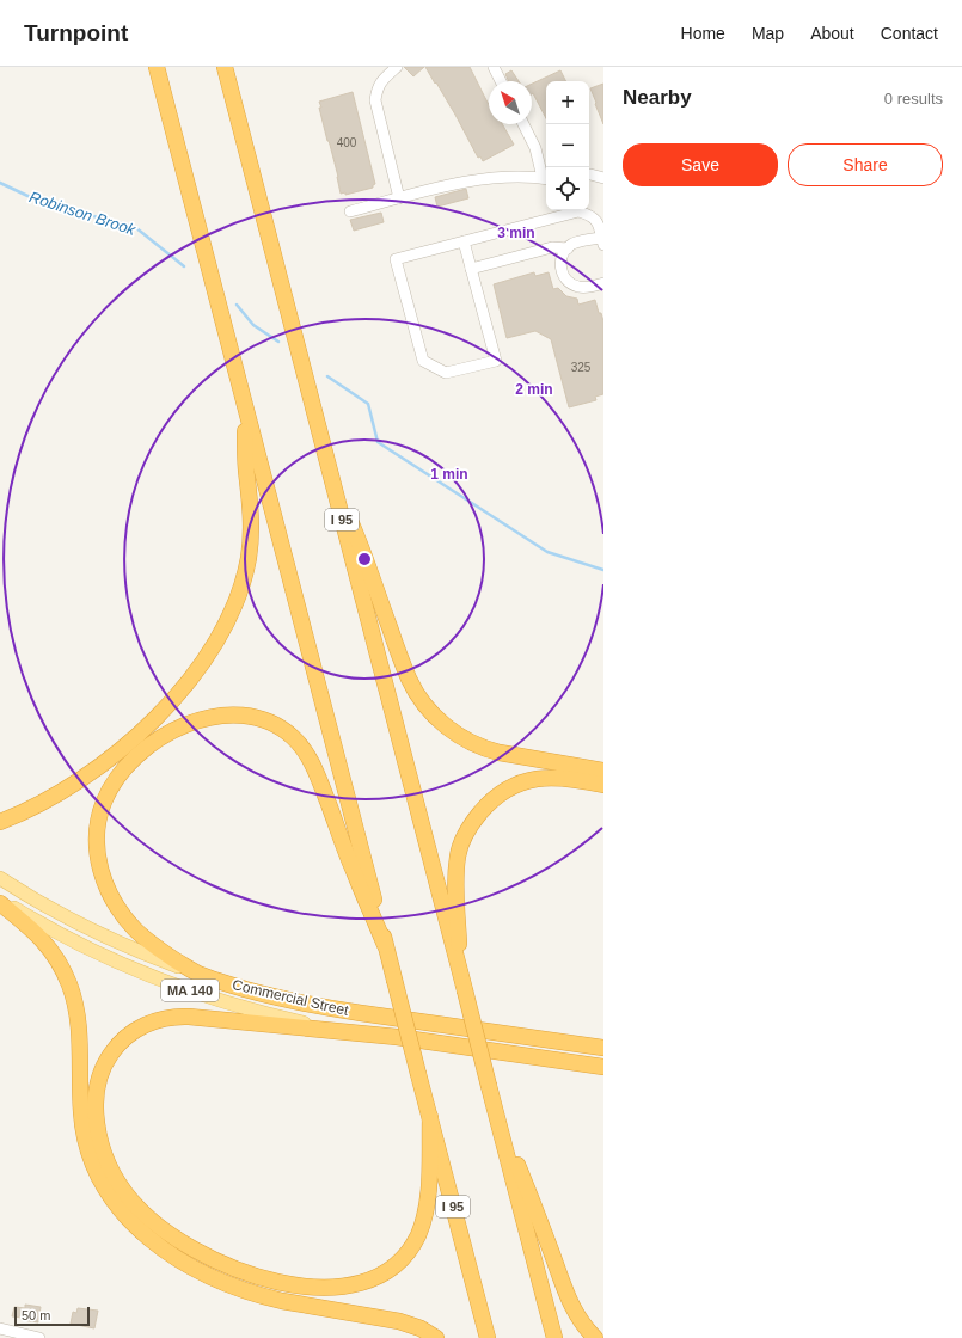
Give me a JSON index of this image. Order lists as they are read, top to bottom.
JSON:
{
  "streets": {
    "highway": ["I 95", "MA 140", "Commercial Street"]
  },
  "water": ["Robinson Brook"],
  "house_numbers": ["400", "325"],
  "scale_bar": "50 m",
  "north": "top left",
  "page": {
    "header": "Turnpoint",
    "nav": [
      "Home",
      "Map",
      "About",
      "Contact"
    ],
    "heading": ["Nearby", "0 results"],
    "map_buttons": ["+", "−"],
    "buttons": ["Save", "Share"],
    "scale": "50 m"
  },
  "rings": ["3 min", "2 min", "1 min"]
}
